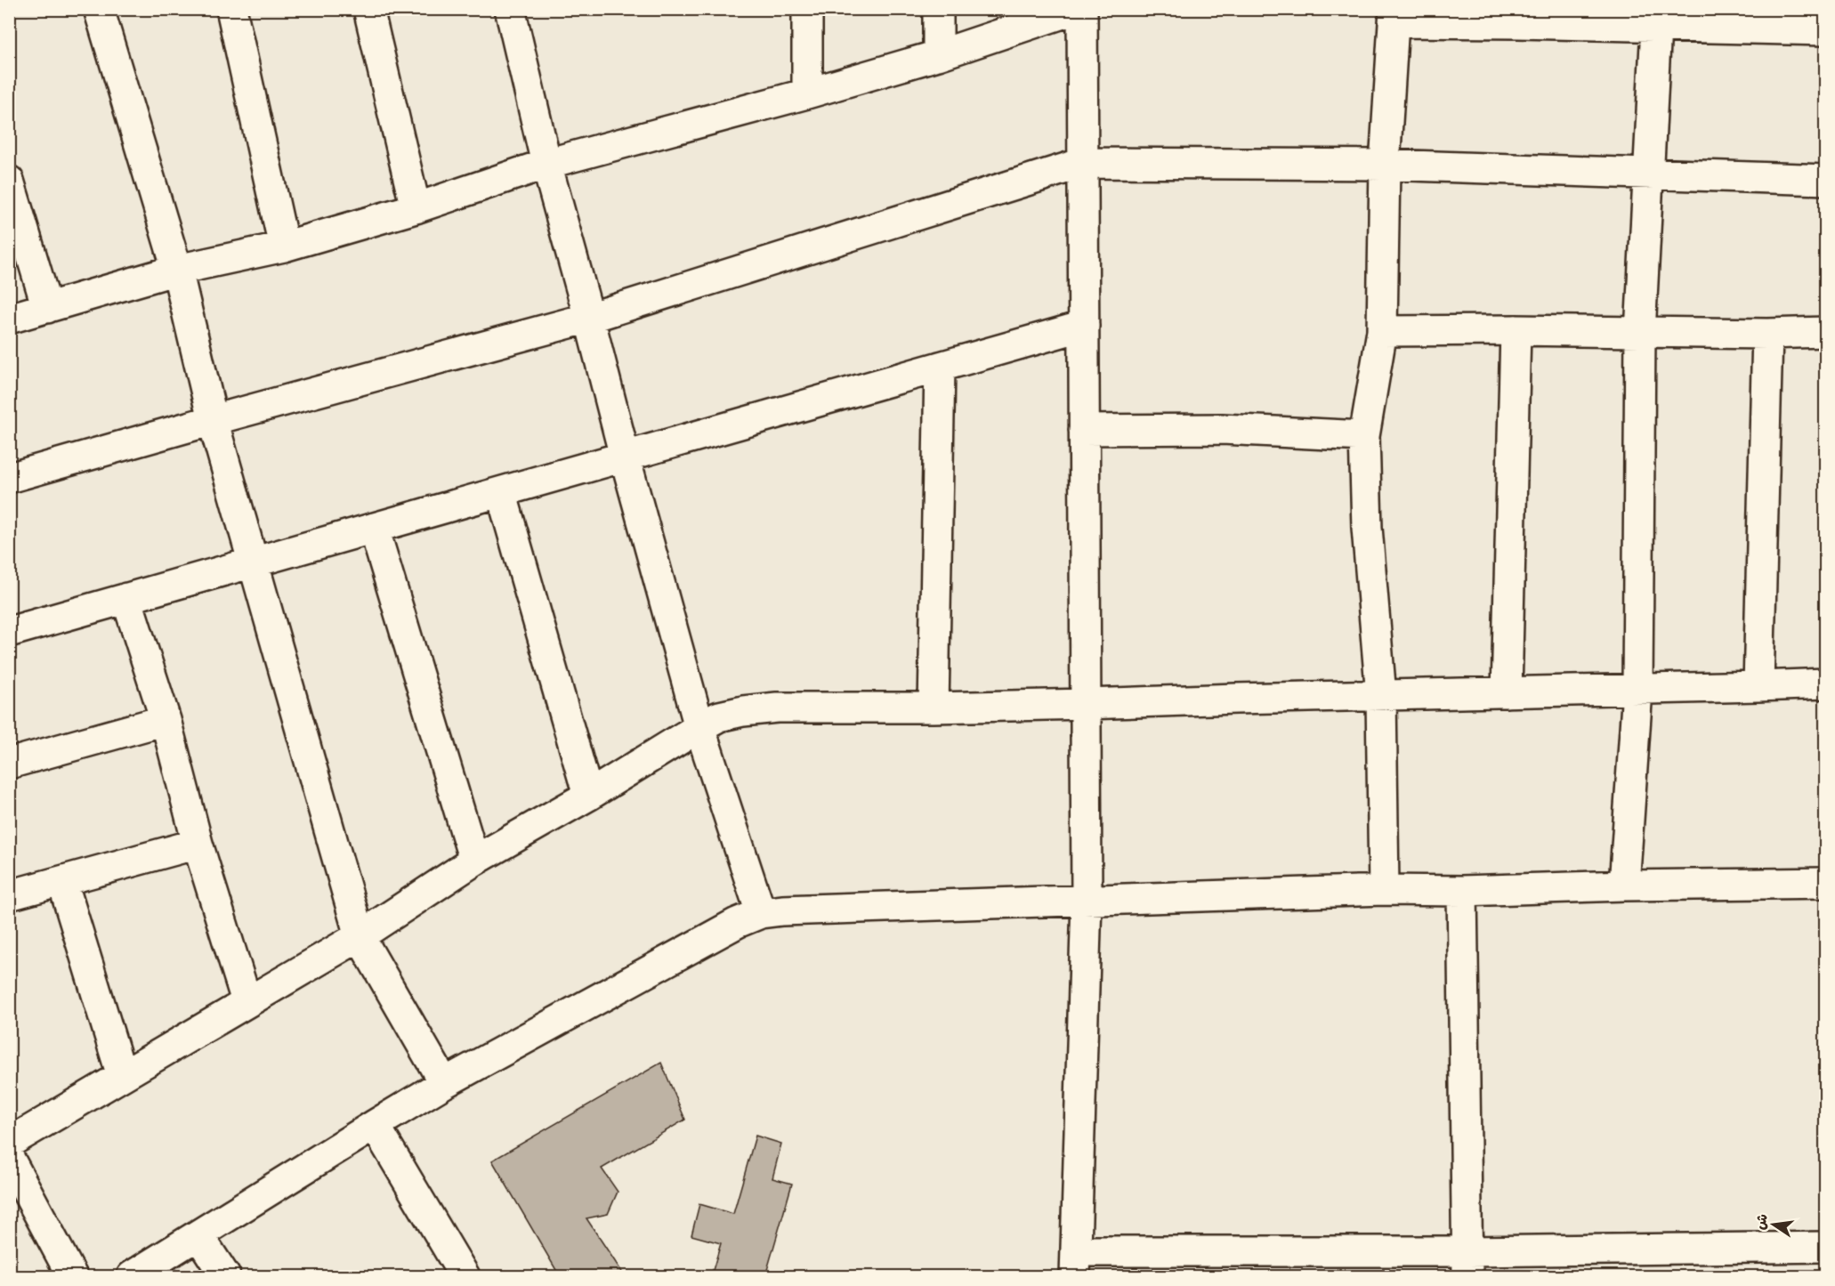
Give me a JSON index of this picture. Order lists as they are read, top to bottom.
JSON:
{
  "north": "left"
}
